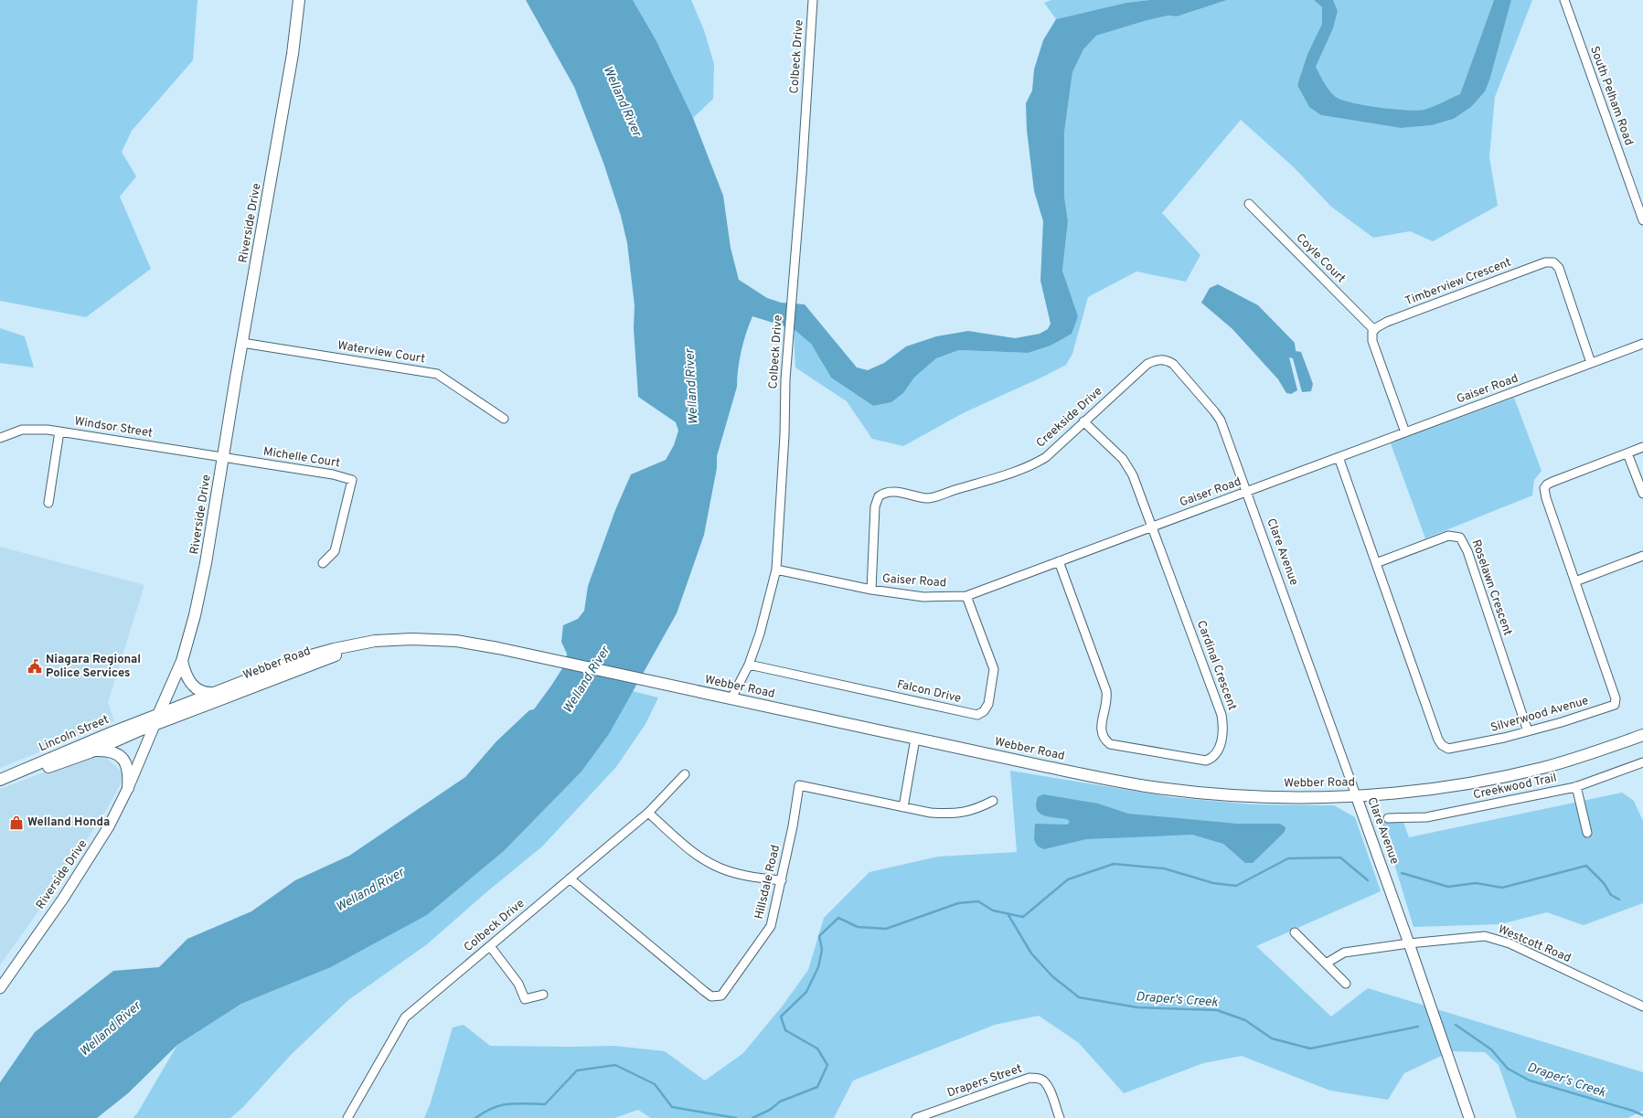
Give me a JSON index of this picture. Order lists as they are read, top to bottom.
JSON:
{
  "streets": {
    "main road": ["Riverside Drive", "Webber Road", "Lincoln Street"],
    "street": [
      "Colbeck Drive",
      "South Pelham Road",
      "Coyle Court",
      "Timberview Crescent",
      "Waterview Court",
      "Gaiser Road",
      "Creekside Drive",
      "Windsor Street",
      "Michelle Court",
      "Clare Avenue",
      "Roselawn Crescent",
      "Cardinal Crescent",
      "Falcon Drive",
      "Silverwood Avenue",
      "Creekwood Trail",
      "Hillsdale Road",
      "Westcott Road",
      "Drapers Street"
    ]
  },
  "crossings": [
    ["Colbeck Drive", "Gaiser Road"],
    ["Colbeck Drive", "Webber Road"],
    ["Colbeck Drive", "Falcon Drive"],
    ["Colbeck Drive", "Hillsdale Road"],
    ["Riverside Drive", "Waterview Court"],
    ["Riverside Drive", "Windsor Street"],
    ["Riverside Drive", "Michelle Court"],
    ["Riverside Drive", "Webber Road"],
    ["Riverside Drive", "Lincoln Street"],
    ["Coyle Court", "Timberview Crescent"],
    ["Timberview Crescent", "Gaiser Road"],
    ["Gaiser Road", "Creekside Drive"],
    ["Gaiser Road", "Clare Avenue"],
    ["Gaiser Road", "Cardinal Crescent"],
    ["Gaiser Road", "Falcon Drive"],
    ["Gaiser Road", "Silverwood Avenue"],
    ["Creekside Drive", "Clare Avenue"],
    ["Windsor Street", "Michelle Court"],
    ["Clare Avenue", "Webber Road"],
    ["Clare Avenue", "Westcott Road"],
    ["Roselawn Crescent", "Silverwood Avenue"],
    ["Webber Road", "Lincoln Street"]
  ],
  "water": ["Welland River", "Draper's Creek"],
  "places": {
    "public building": ["Niagara Regional Police Services"],
    "shop": ["Welland Honda"]
  }
}
